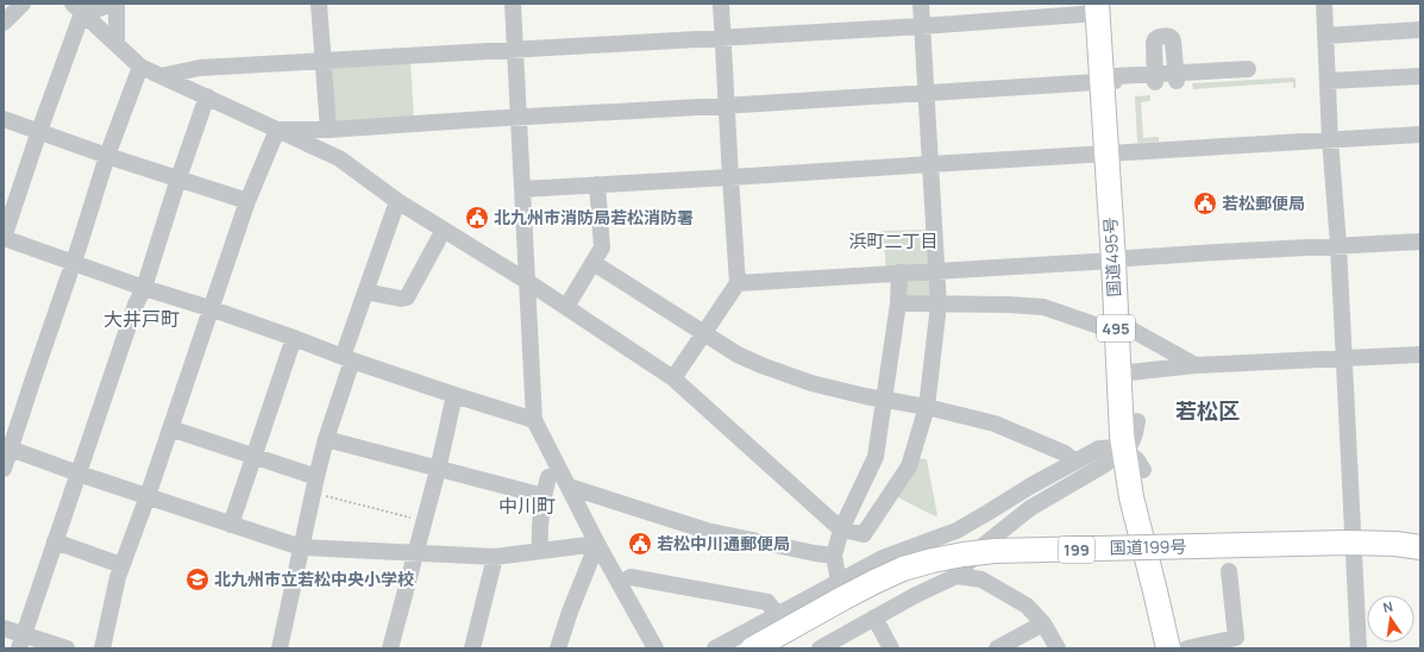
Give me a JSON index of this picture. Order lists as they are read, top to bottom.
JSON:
{
  "streets": {
    "highway": [
      "国道495号",
      "495",
      "国道199号",
      "199"
    ]
  },
  "districts": [
    "浜町二丁目",
    "大井戸町",
    "若松区",
    "中川町"
  ],
  "places": {
    "public building": ["若松郵便局", "北九州市消防局若松消防署", "若松中川通郵便局"],
    "school or university": ["北九州市立若松中央小学校"]
  },
  "north": "top"
}
